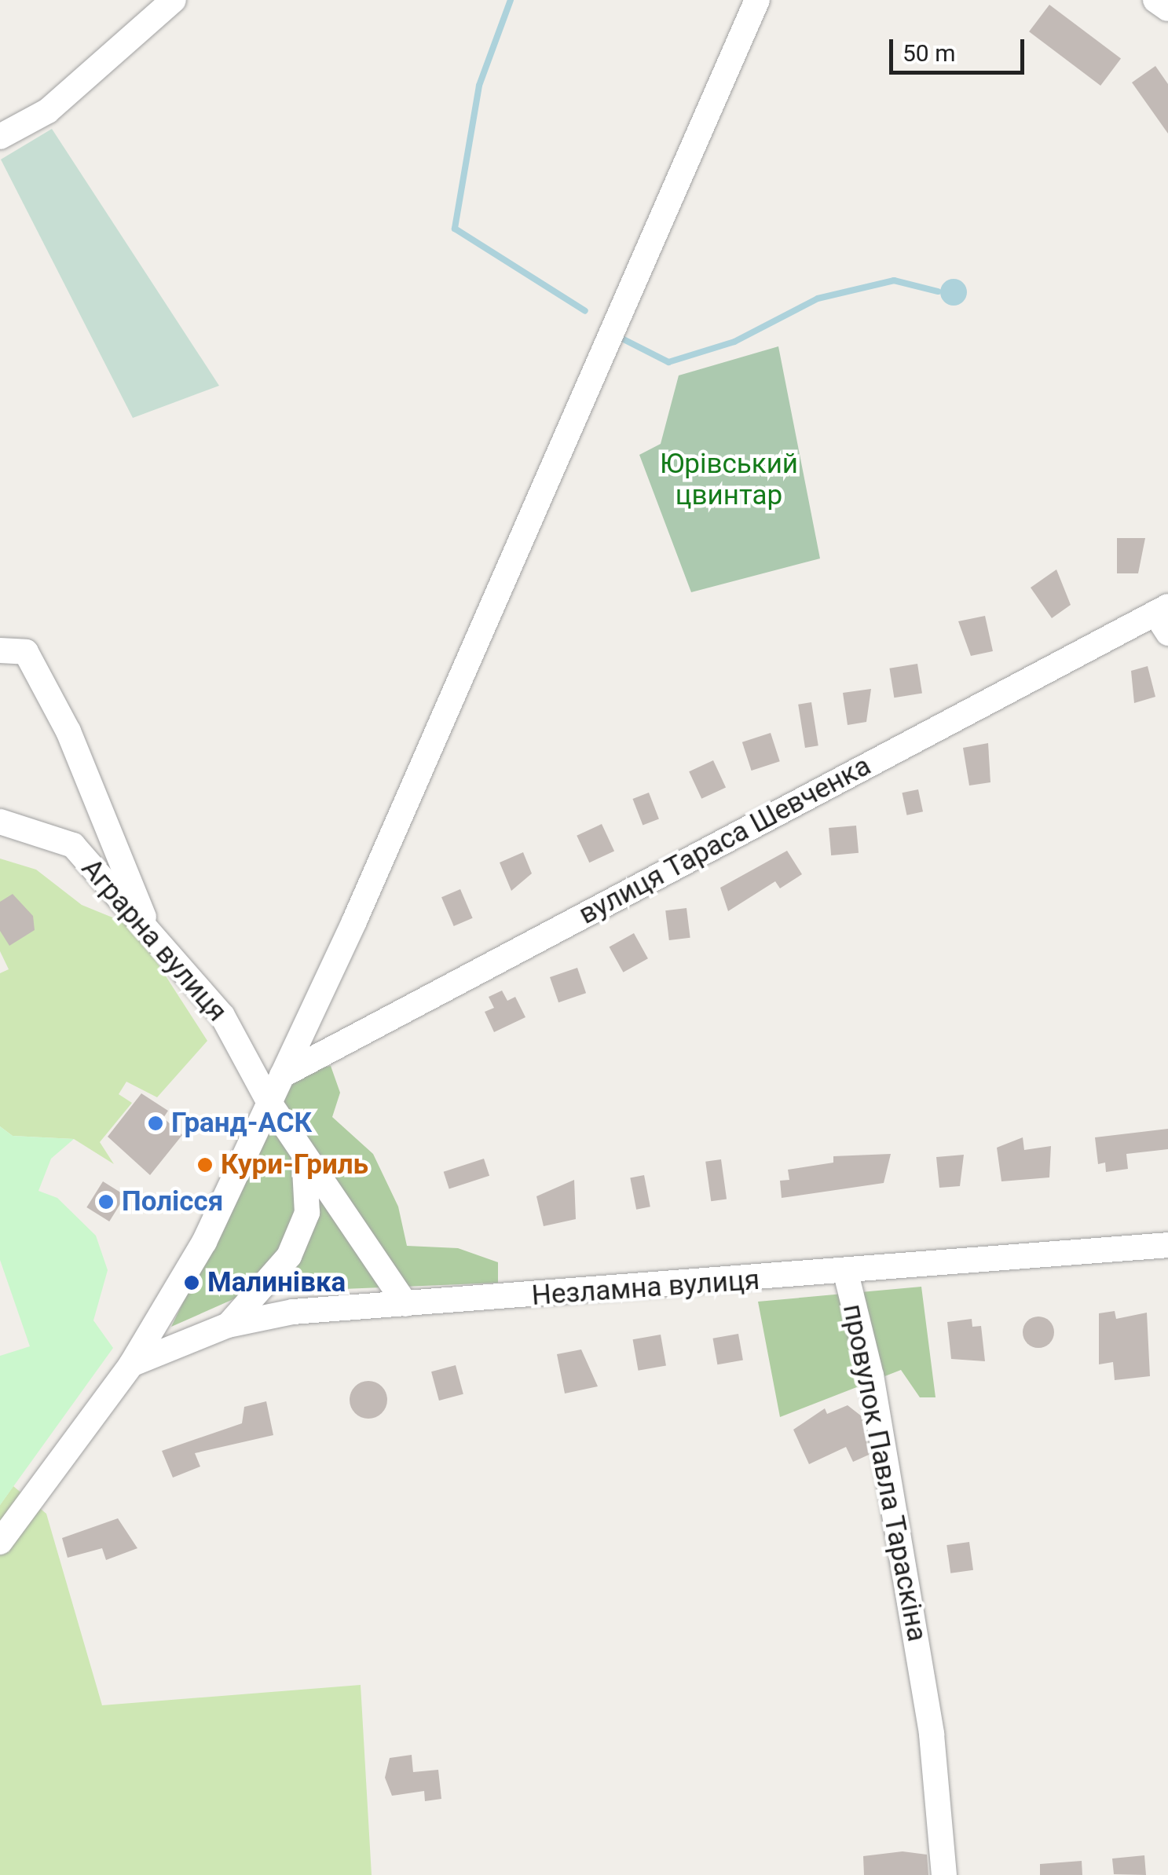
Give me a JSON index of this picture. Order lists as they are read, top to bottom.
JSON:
{
  "streets": {
    "street": [
      "вулиця Тараса Шевченка",
      "Аграрна вулиця",
      "Незламна вулиця",
      "провулок Павла Тараскіна"
    ]
  },
  "crossings": [
    ["Аграрна вулиця", "Незламна вулиця"],
    ["Незламна вулиця", "провулок Павла Тараскіна"]
  ],
  "parks": ["Юрівський цвинтар"],
  "places": [
    "Гранд-АСК",
    "Кури-Гриль",
    "Полісся",
    "Малинівка"
  ],
  "scale_bar": "50 m"
}
